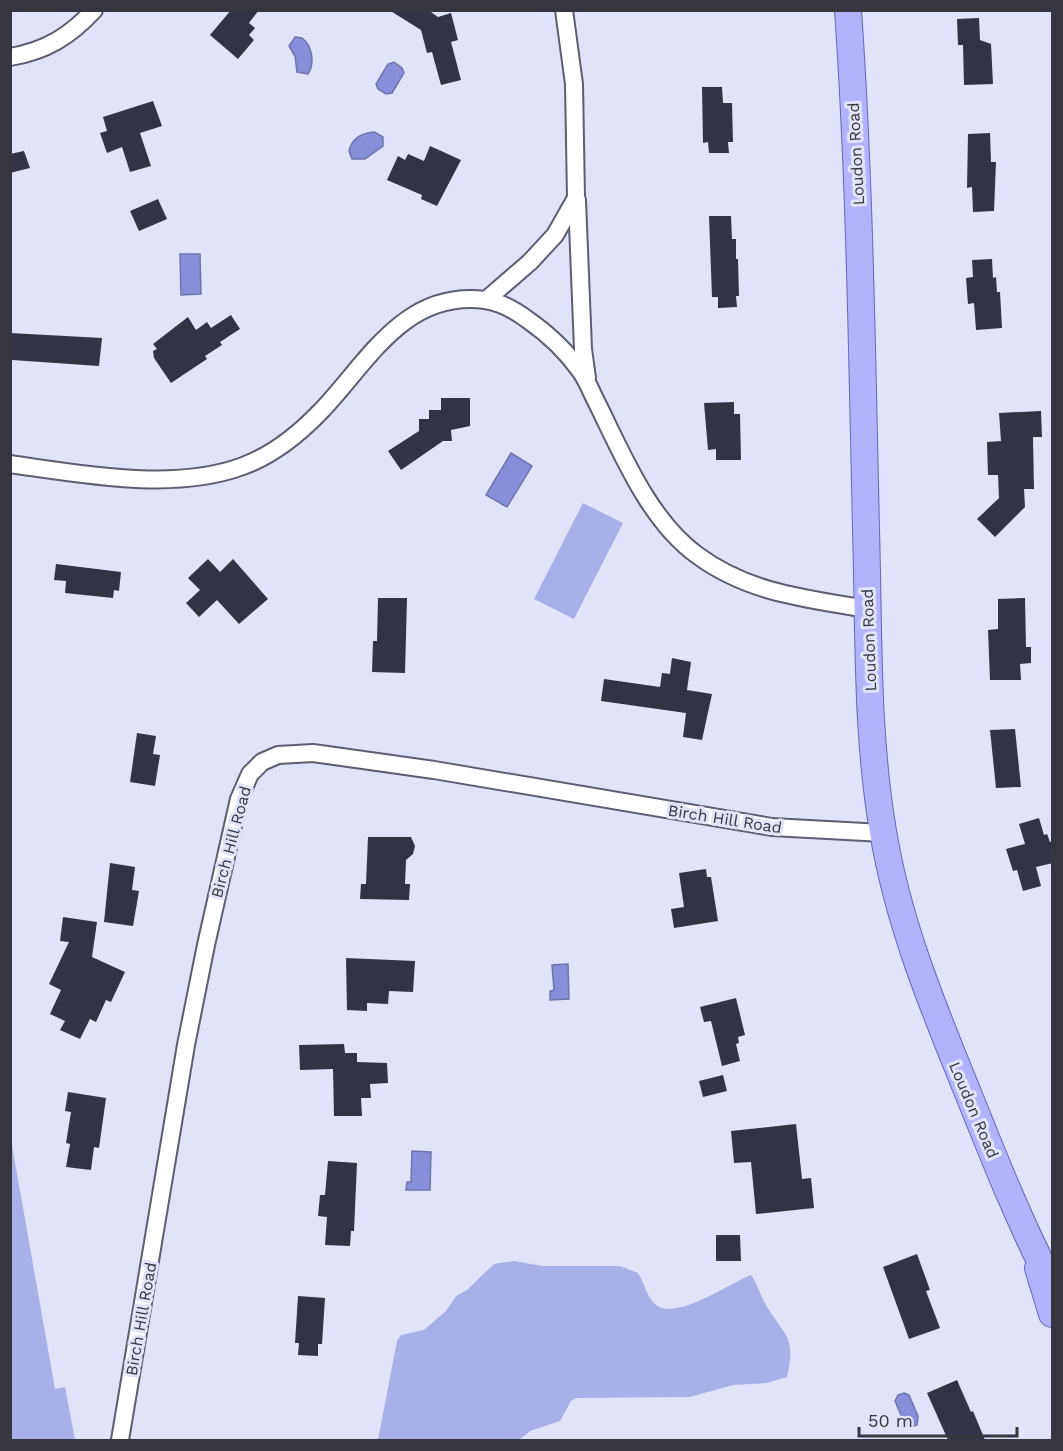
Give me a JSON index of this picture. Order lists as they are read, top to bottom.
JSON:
{
  "streets": {
    "main road": ["Loudon Road"],
    "street": ["Birch Hill Road"]
  },
  "crossings": [
    ["Loudon Road", "Birch Hill Road"]
  ],
  "scale_bar": "50 m"
}
